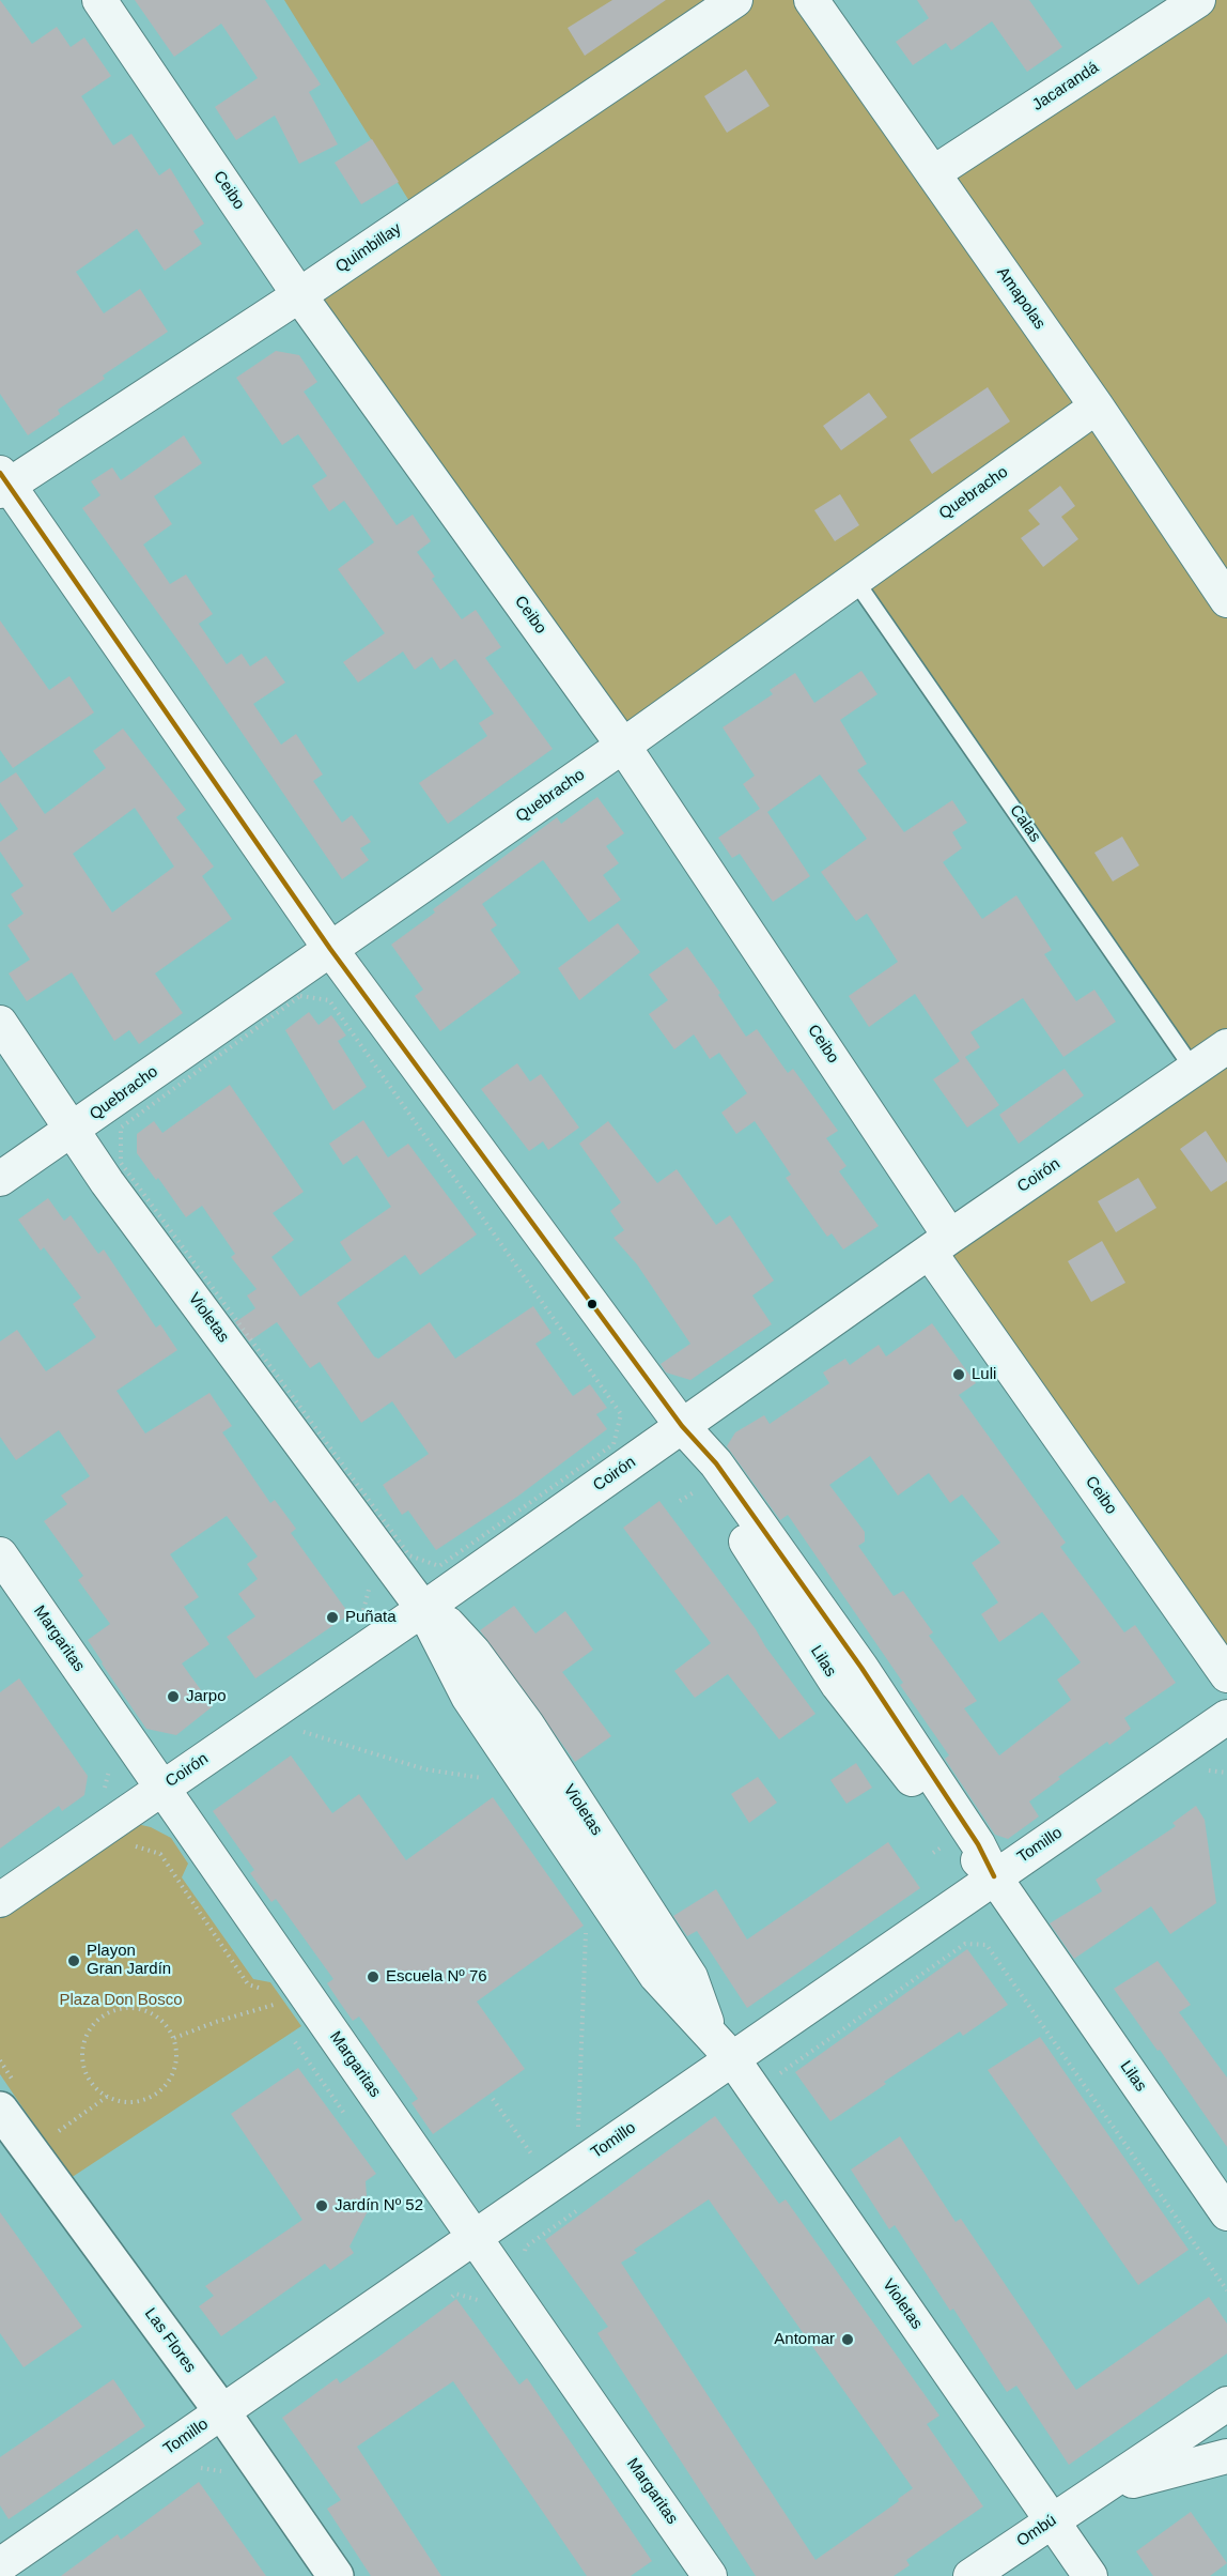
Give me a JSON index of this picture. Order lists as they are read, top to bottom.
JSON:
{
  "streets": {
    "street": [
      "Jacarandá",
      "Ceibo",
      "Quimbillay",
      "Amapolas",
      "Quebracho",
      "Coirón",
      "Violetas",
      "Margaritas",
      "Lilas",
      "Tomillo",
      "Las Flores",
      "Ombú"
    ],
    "lane": ["Calas"]
  },
  "crossings": [
    ["Jacarandá", "Amapolas"],
    ["Ceibo", "Quimbillay"],
    ["Ceibo", "Quebracho"],
    ["Ceibo", "Coirón"],
    ["Quimbillay", "Lilas"],
    ["Amapolas", "Quebracho"],
    ["Quebracho", "Calas"],
    ["Quebracho", "Violetas"],
    ["Quebracho", "Lilas"],
    ["Calas", "Coirón"],
    ["Coirón", "Violetas"],
    ["Coirón", "Margaritas"],
    ["Coirón", "Lilas"],
    ["Violetas", "Tomillo"],
    ["Violetas", "Ombú"],
    ["Margaritas", "Tomillo"],
    ["Lilas", "Tomillo"],
    ["Tomillo", "Las Flores"]
  ],
  "parks": ["Plaza Don Bosco"],
  "places": [
    "Luli",
    "Puñata",
    "Jarpo",
    "Playon Gran Jardín",
    "Escuela Nº 76",
    "Jardín Nº 52",
    "Antomar"
  ]
}
